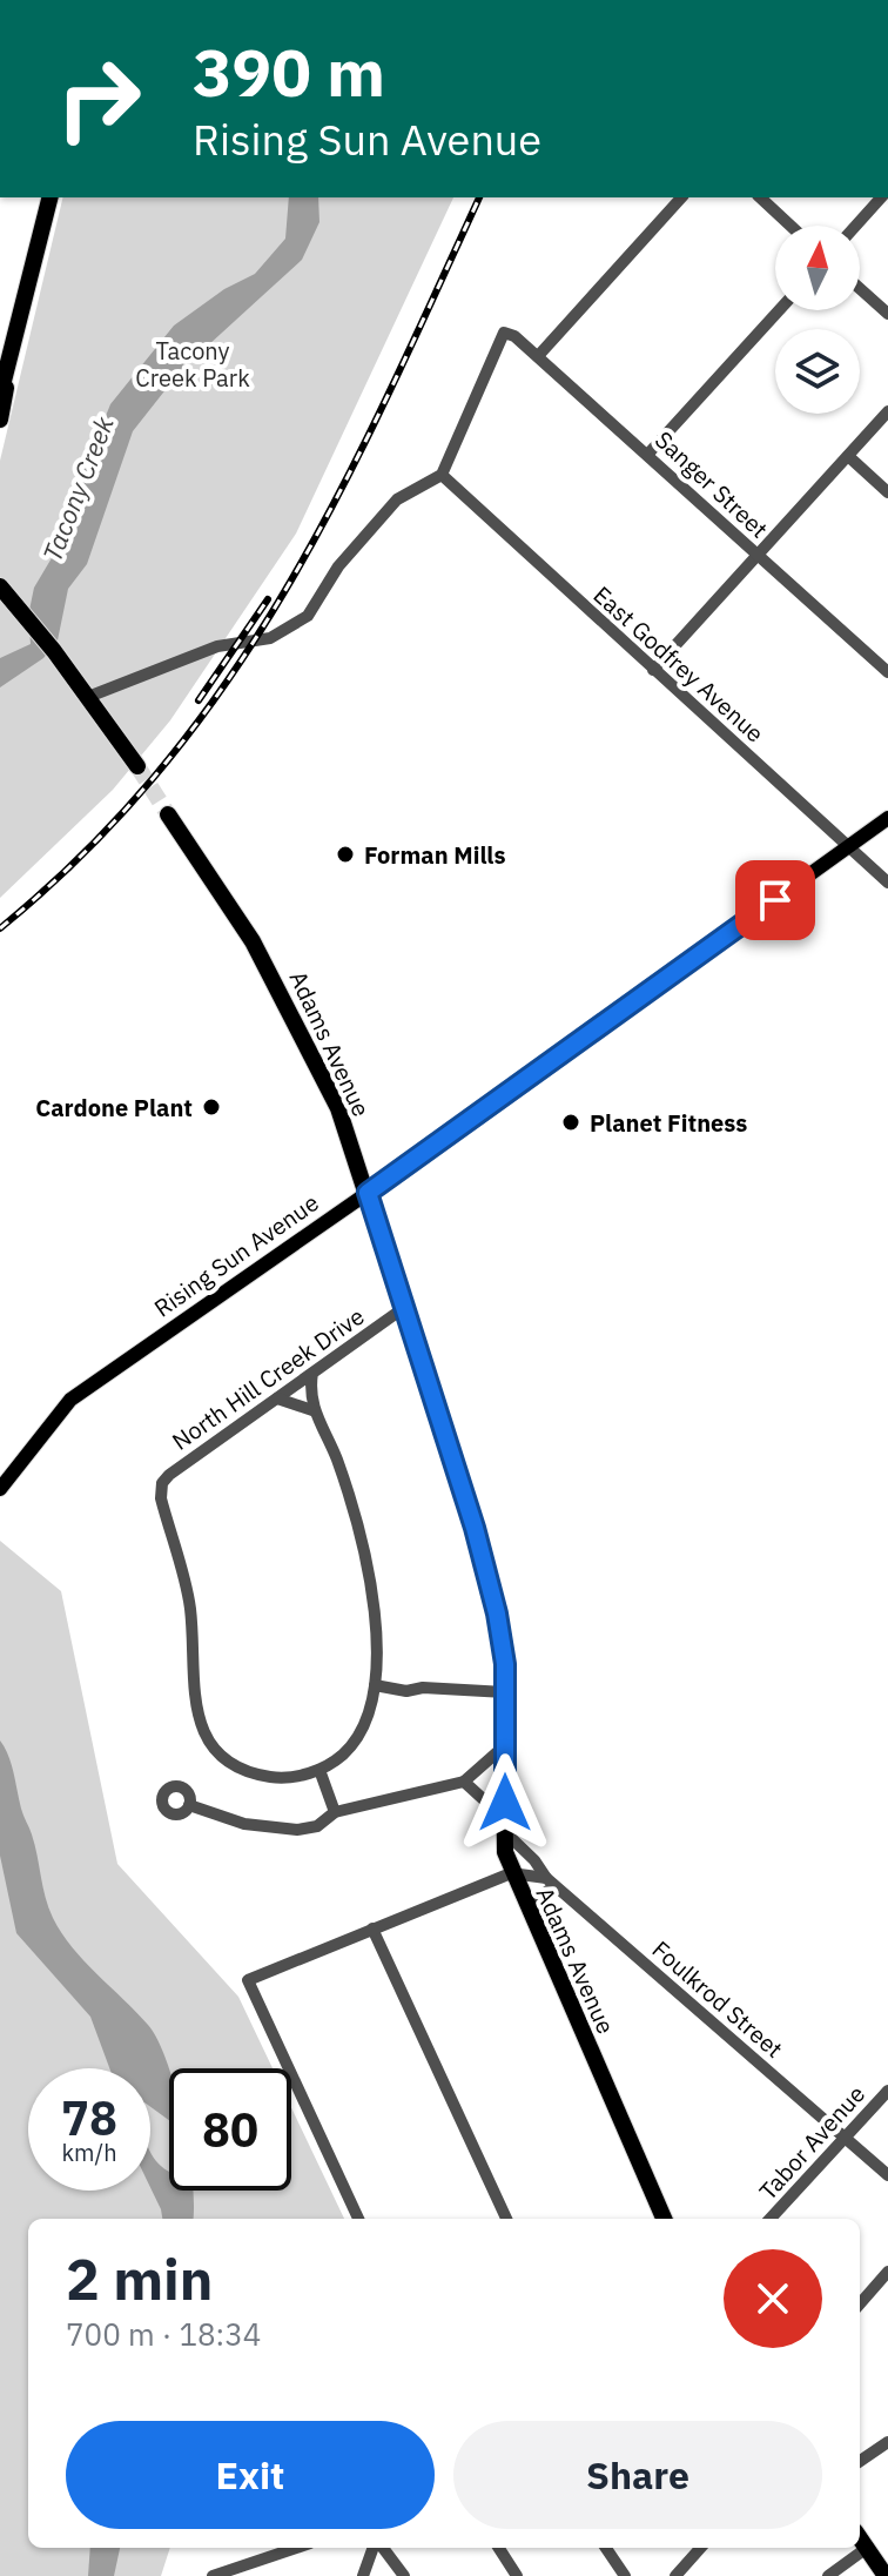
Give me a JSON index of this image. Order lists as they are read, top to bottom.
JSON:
{
  "streets": {
    "highway": ["Adams Avenue"],
    "main road": ["Rising Sun Avenue"],
    "street": [
      "Sanger Street",
      "East Godfrey Avenue",
      "North Hill Creek Drive",
      "Foulkrod Street",
      "Tabor Avenue"
    ]
  },
  "crossings": [
    ["Sanger Street", "East Godfrey Avenue"],
    ["East Godfrey Avenue", "Rising Sun Avenue"],
    ["Adams Avenue", "Rising Sun Avenue"],
    ["Adams Avenue", "North Hill Creek Drive"],
    ["Adams Avenue", "Foulkrod Street"],
    ["Foulkrod Street", "Tabor Avenue"]
  ],
  "water": ["Tacony Creek"],
  "parks": ["Tacony Creek Park"],
  "places": ["Forman Mills", "Cardone Plant", "Planet Fitness"],
  "north": "top",
  "page": {
    "turn": ["390 m", "Rising Sun Avenue"],
    "speed": "78 km/h",
    "limit": "80",
    "heading": ["2 min", "700 m · 18:34"],
    "buttons": ["Exit", "Share"]
  }
}
